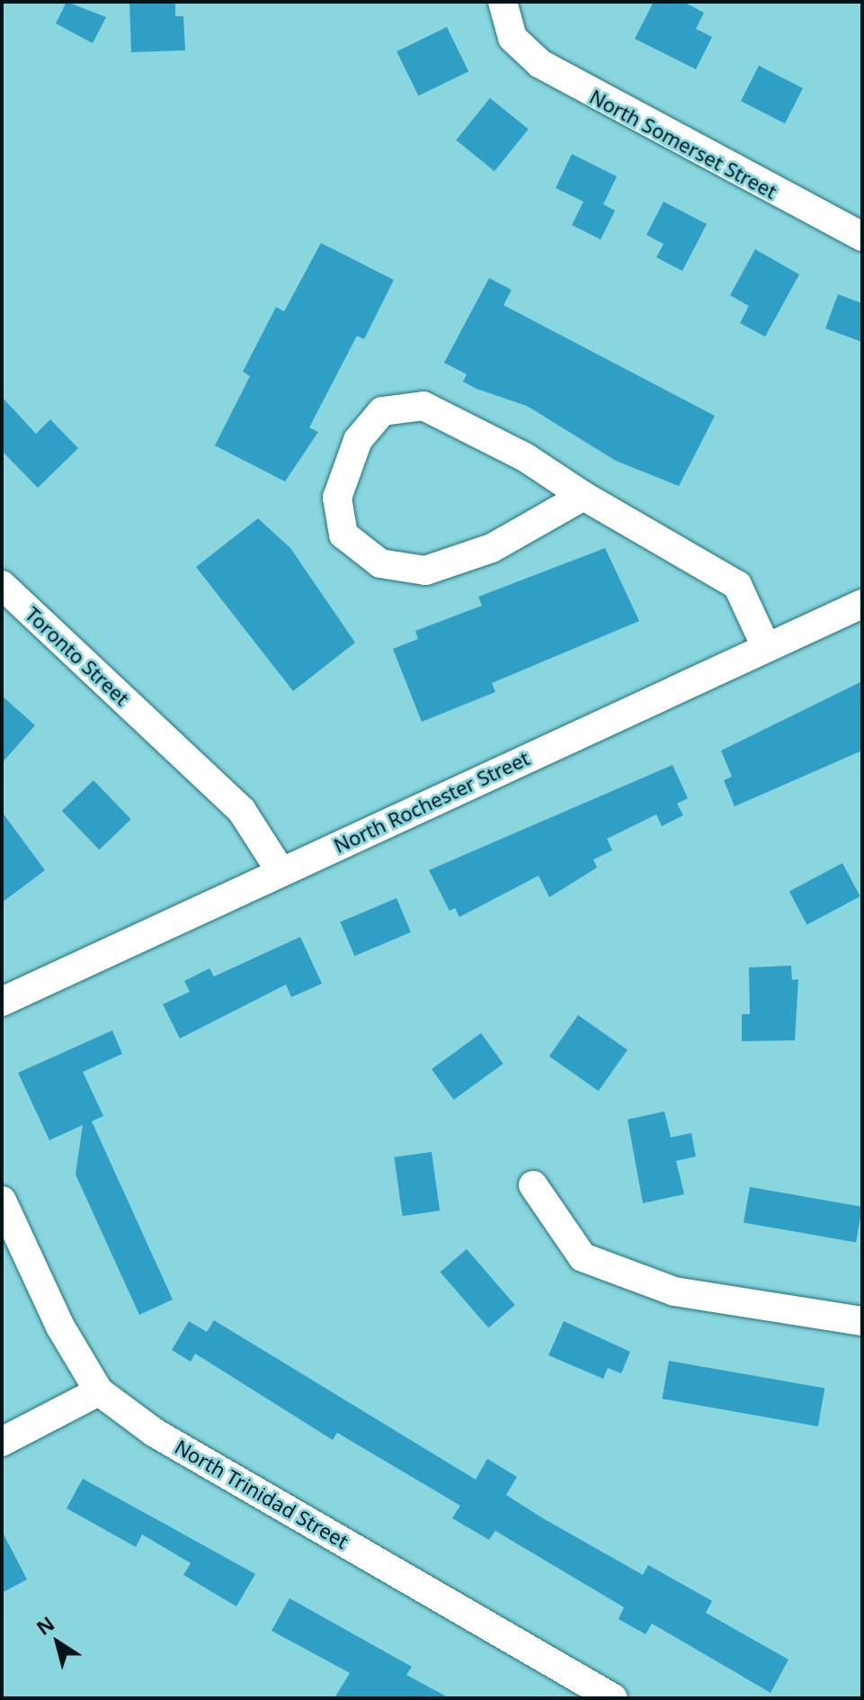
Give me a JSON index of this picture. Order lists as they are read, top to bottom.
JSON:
{
  "streets": {
    "street": [
      "North Somerset Street",
      "Toronto Street",
      "North Rochester Street",
      "North Trinidad Street"
    ]
  },
  "crossings": [
    ["Toronto Street", "North Rochester Street"]
  ],
  "north": "top left"
}
